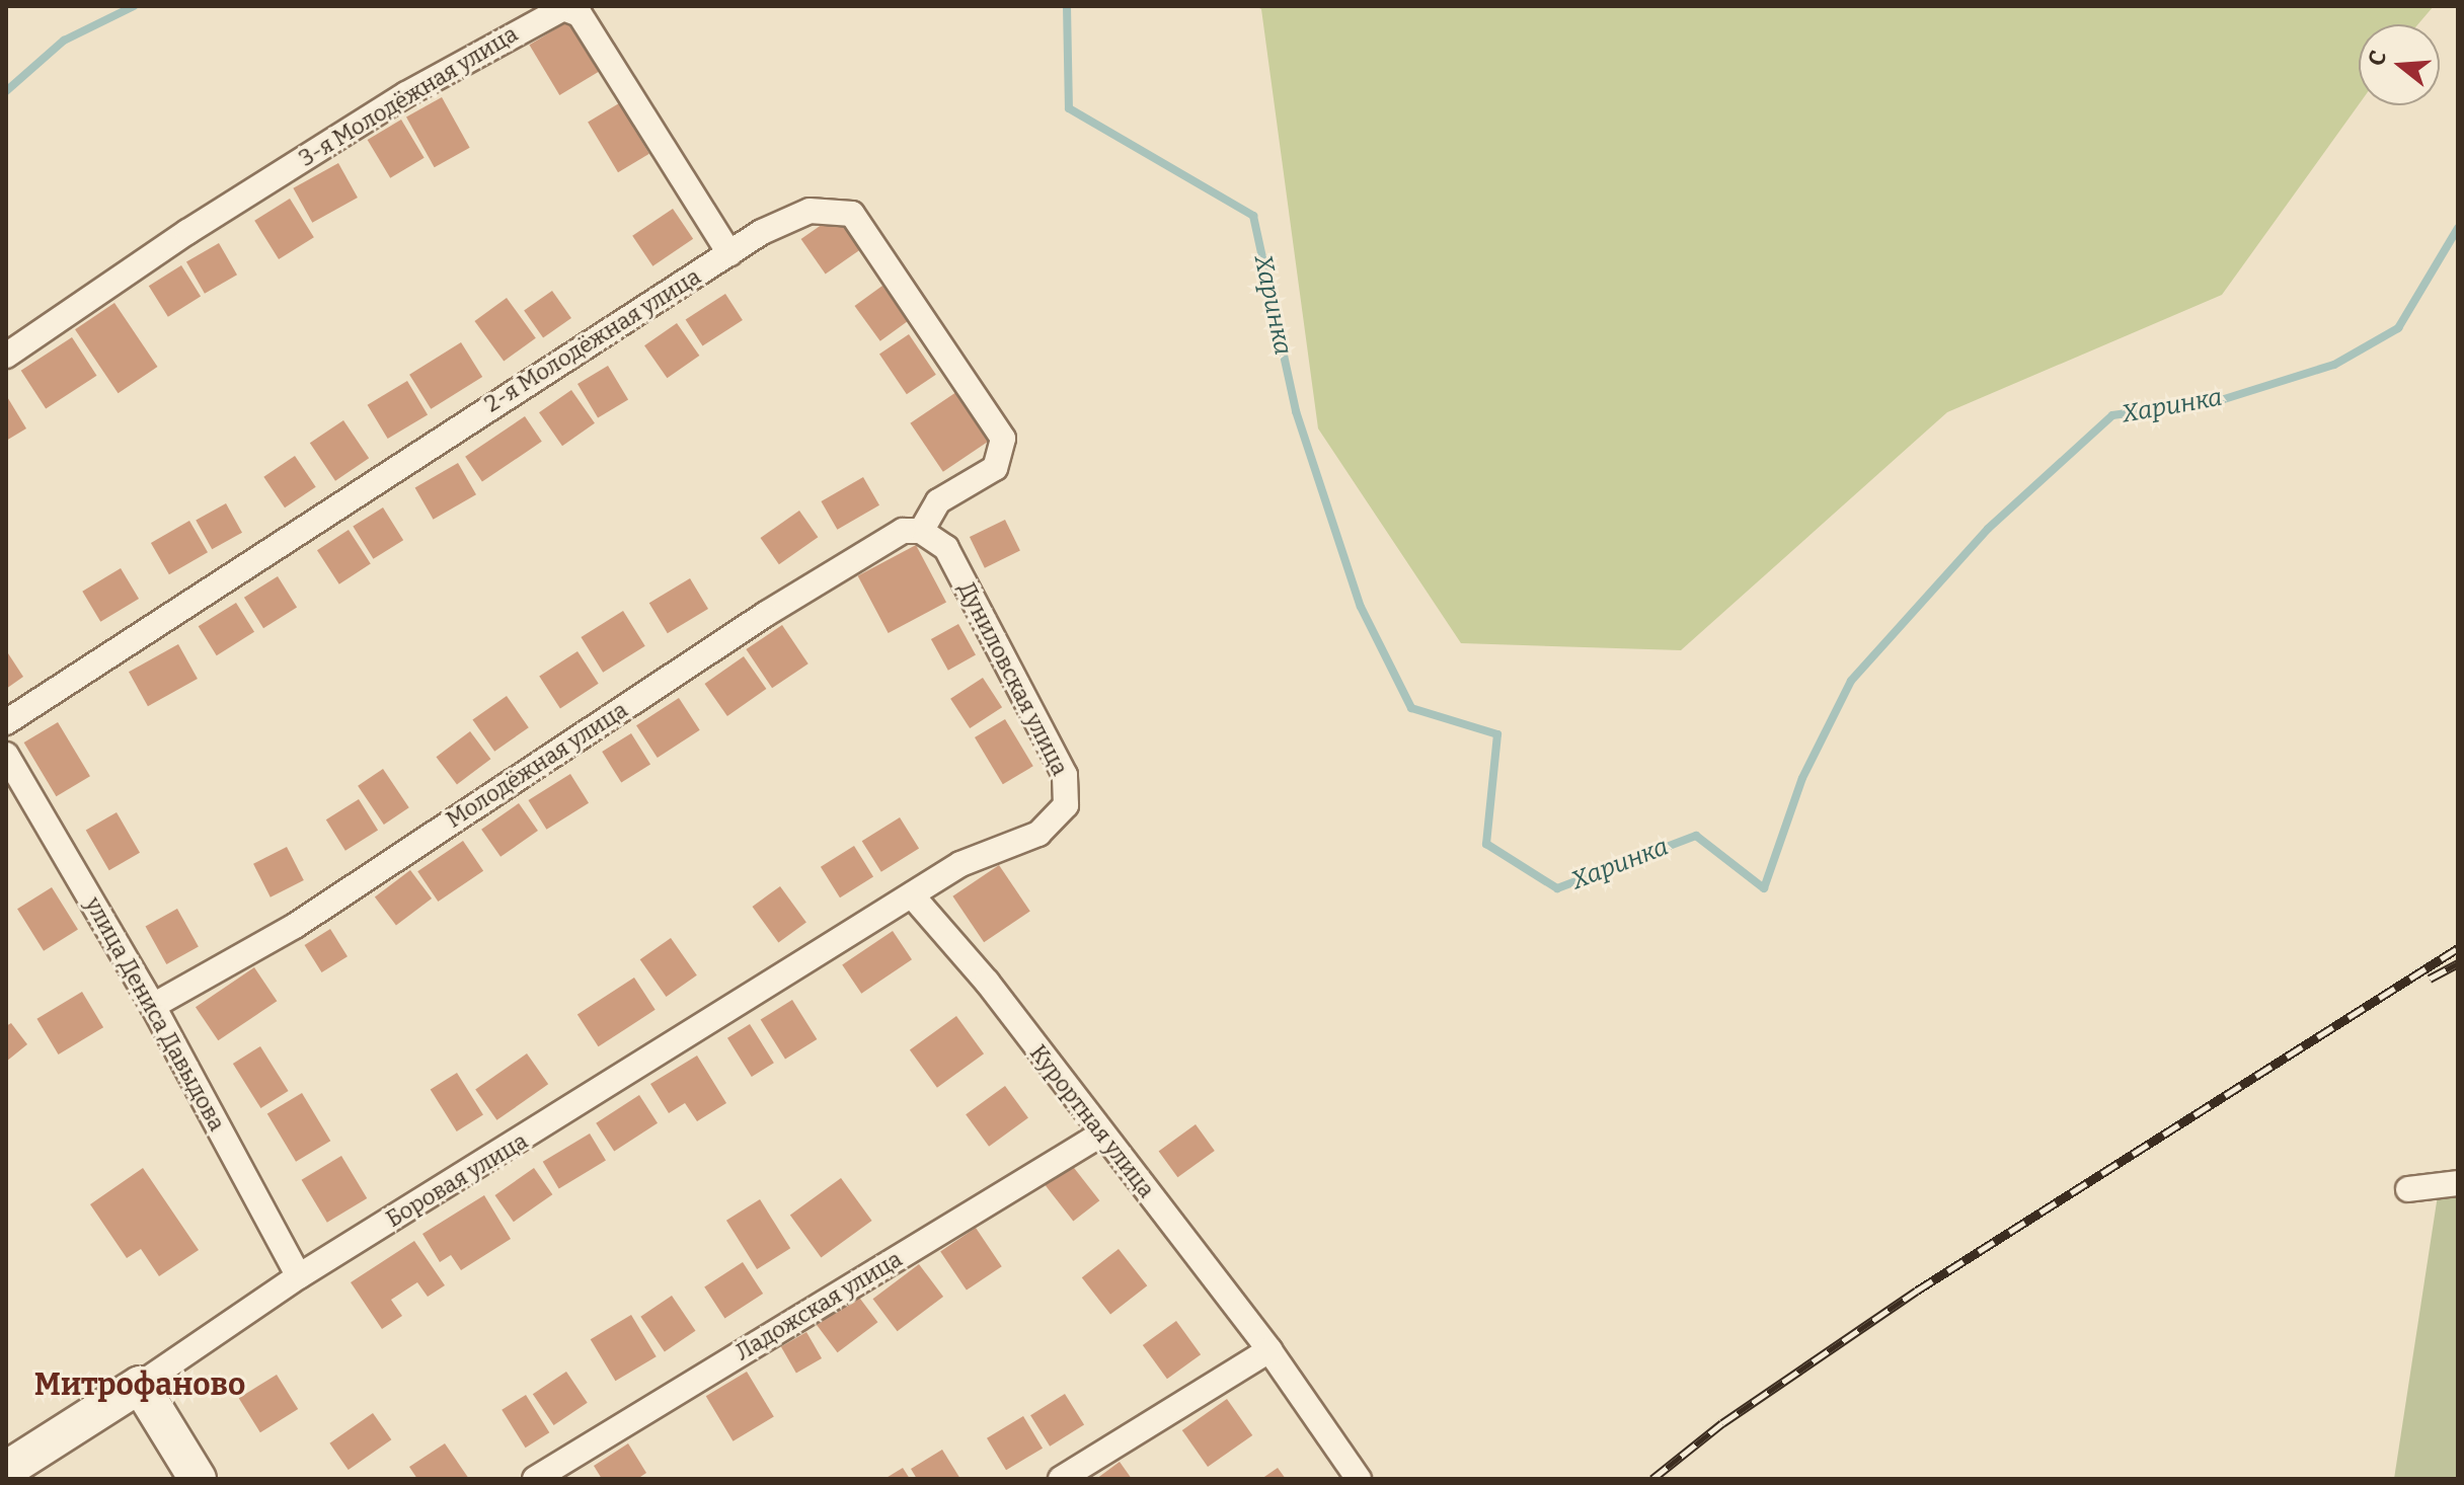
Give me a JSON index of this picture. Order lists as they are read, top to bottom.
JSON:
{
  "streets": {
    "street": [
      "3-я Молодёжная улица",
      "2-я Молодёжная улица",
      "Дуниловская улица",
      "Молодёжная улица",
      "улица Дениса Давыдова",
      "Курортная улица",
      "Боровая улица",
      "Ладожская улица"
    ]
  },
  "crossings": [
    ["3-я Молодёжная улица", "2-я Молодёжная улица"],
    ["2-я Молодёжная улица", "Дуниловская улица"],
    ["2-я Молодёжная улица", "Молодёжная улица"],
    ["Дуниловская улица", "Молодёжная улица"],
    ["Дуниловская улица", "Курортная улица"],
    ["Дуниловская улица", "Боровая улица"],
    ["Молодёжная улица", "улица Дениса Давыдова"],
    ["улица Дениса Давыдова", "Боровая улица"],
    ["Курортная улица", "Боровая улица"],
    ["Курортная улица", "Ладожская улица"]
  ],
  "districts": ["Митрофаново"],
  "water": ["Харинка"],
  "north": "left"
}
